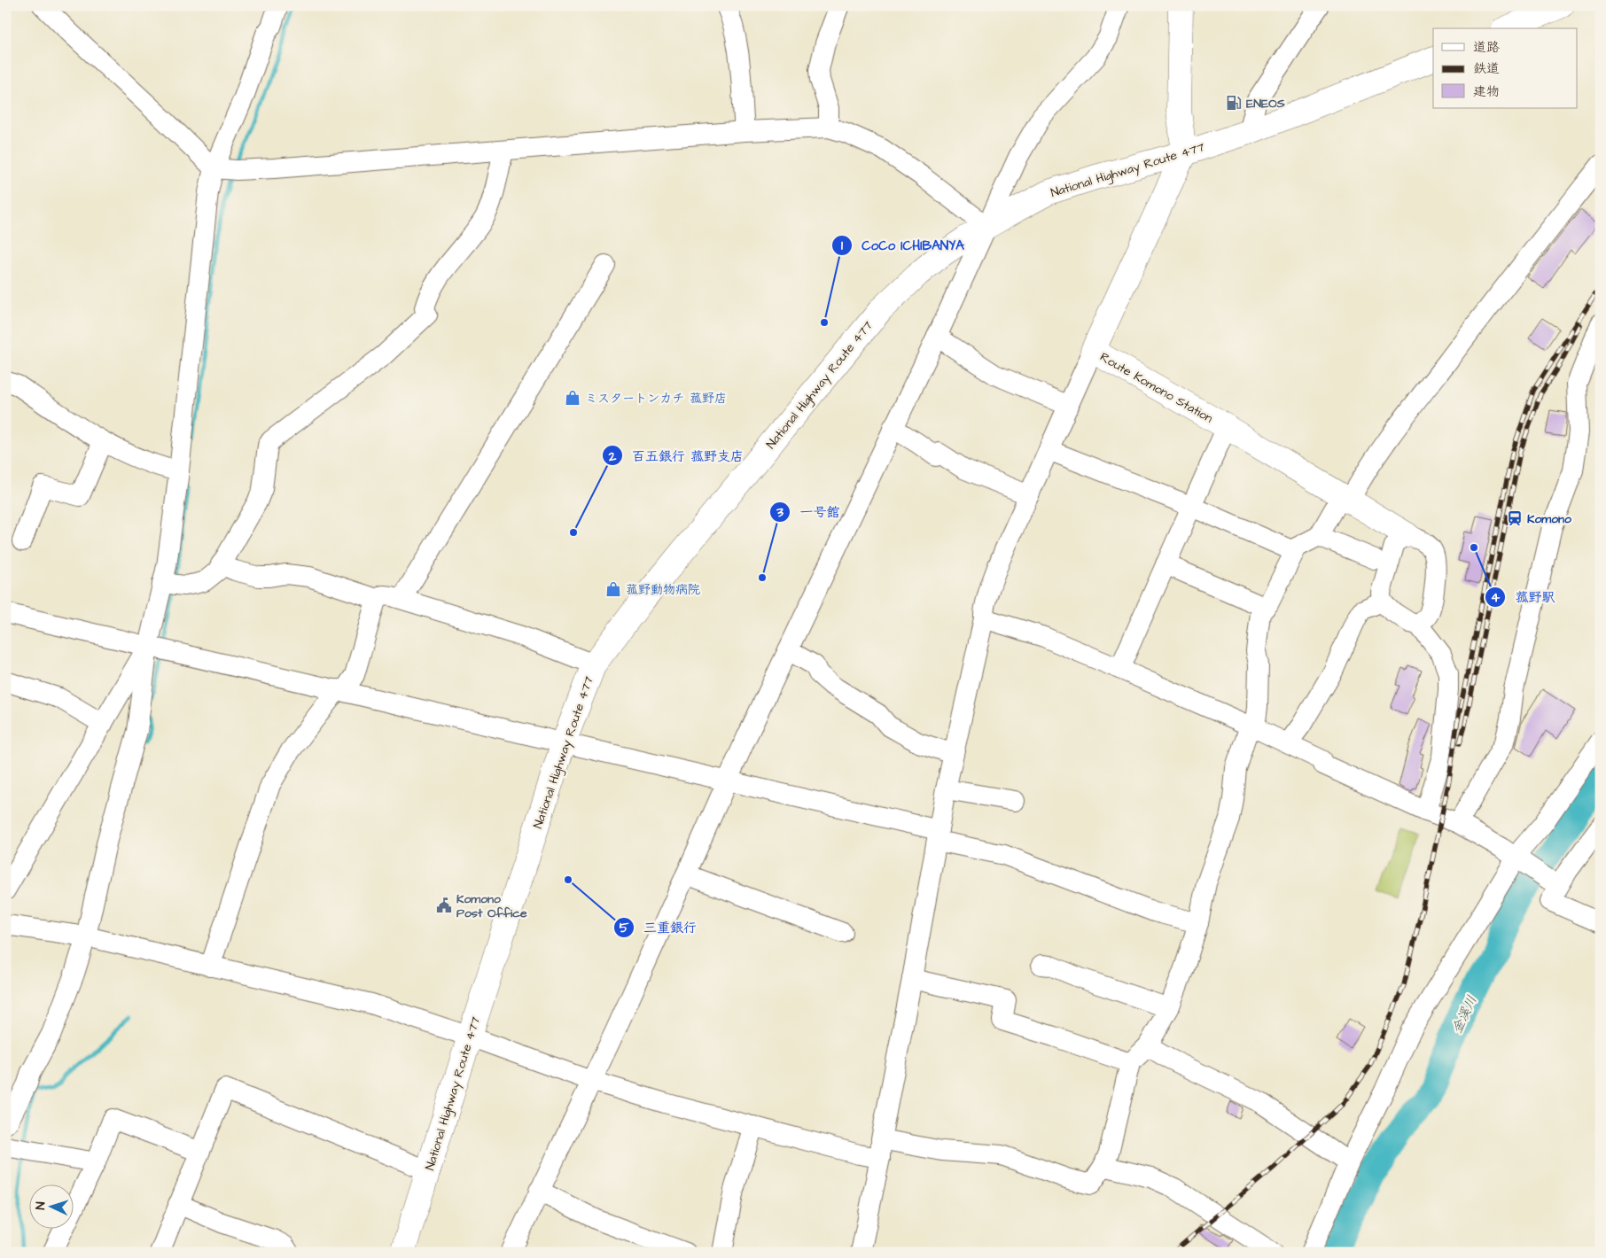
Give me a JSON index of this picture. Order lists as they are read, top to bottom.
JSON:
{
  "streets": {
    "main road": ["National Highway Route 477", "Route Komono Station"]
  },
  "crossings": [
    ["National Highway Route 477", "Route Komono Station"]
  ],
  "water": ["金溪川"],
  "places": {
    "fuel station": ["ENEOS"],
    "other": [
      "CoCo ICHIBANYA",
      "百五銀行 菰野支店",
      "菰野駅",
      "一号館",
      "三重銀行"
    ],
    "shop": ["ミスタートンカチ 菰野店", "菰野動物病院"],
    "station": ["Komono"],
    "public building": ["Komono Post Office"]
  },
  "legend": ["道路", "鉄道", "建物"],
  "north": "left"
}
